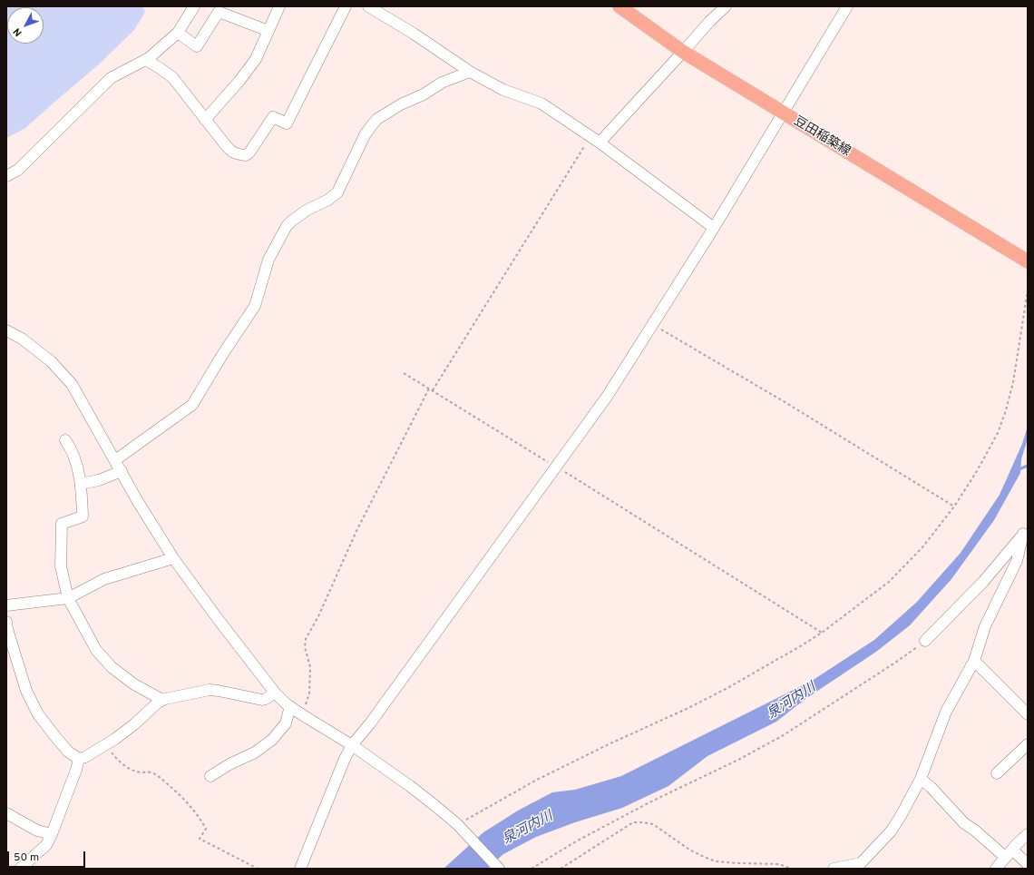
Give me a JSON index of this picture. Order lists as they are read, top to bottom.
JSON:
{
  "streets": {
    "main road": ["豆田稲築線"]
  },
  "water": ["泉河内川"],
  "scale_bar": "50 m",
  "north": "bottom left"
}
